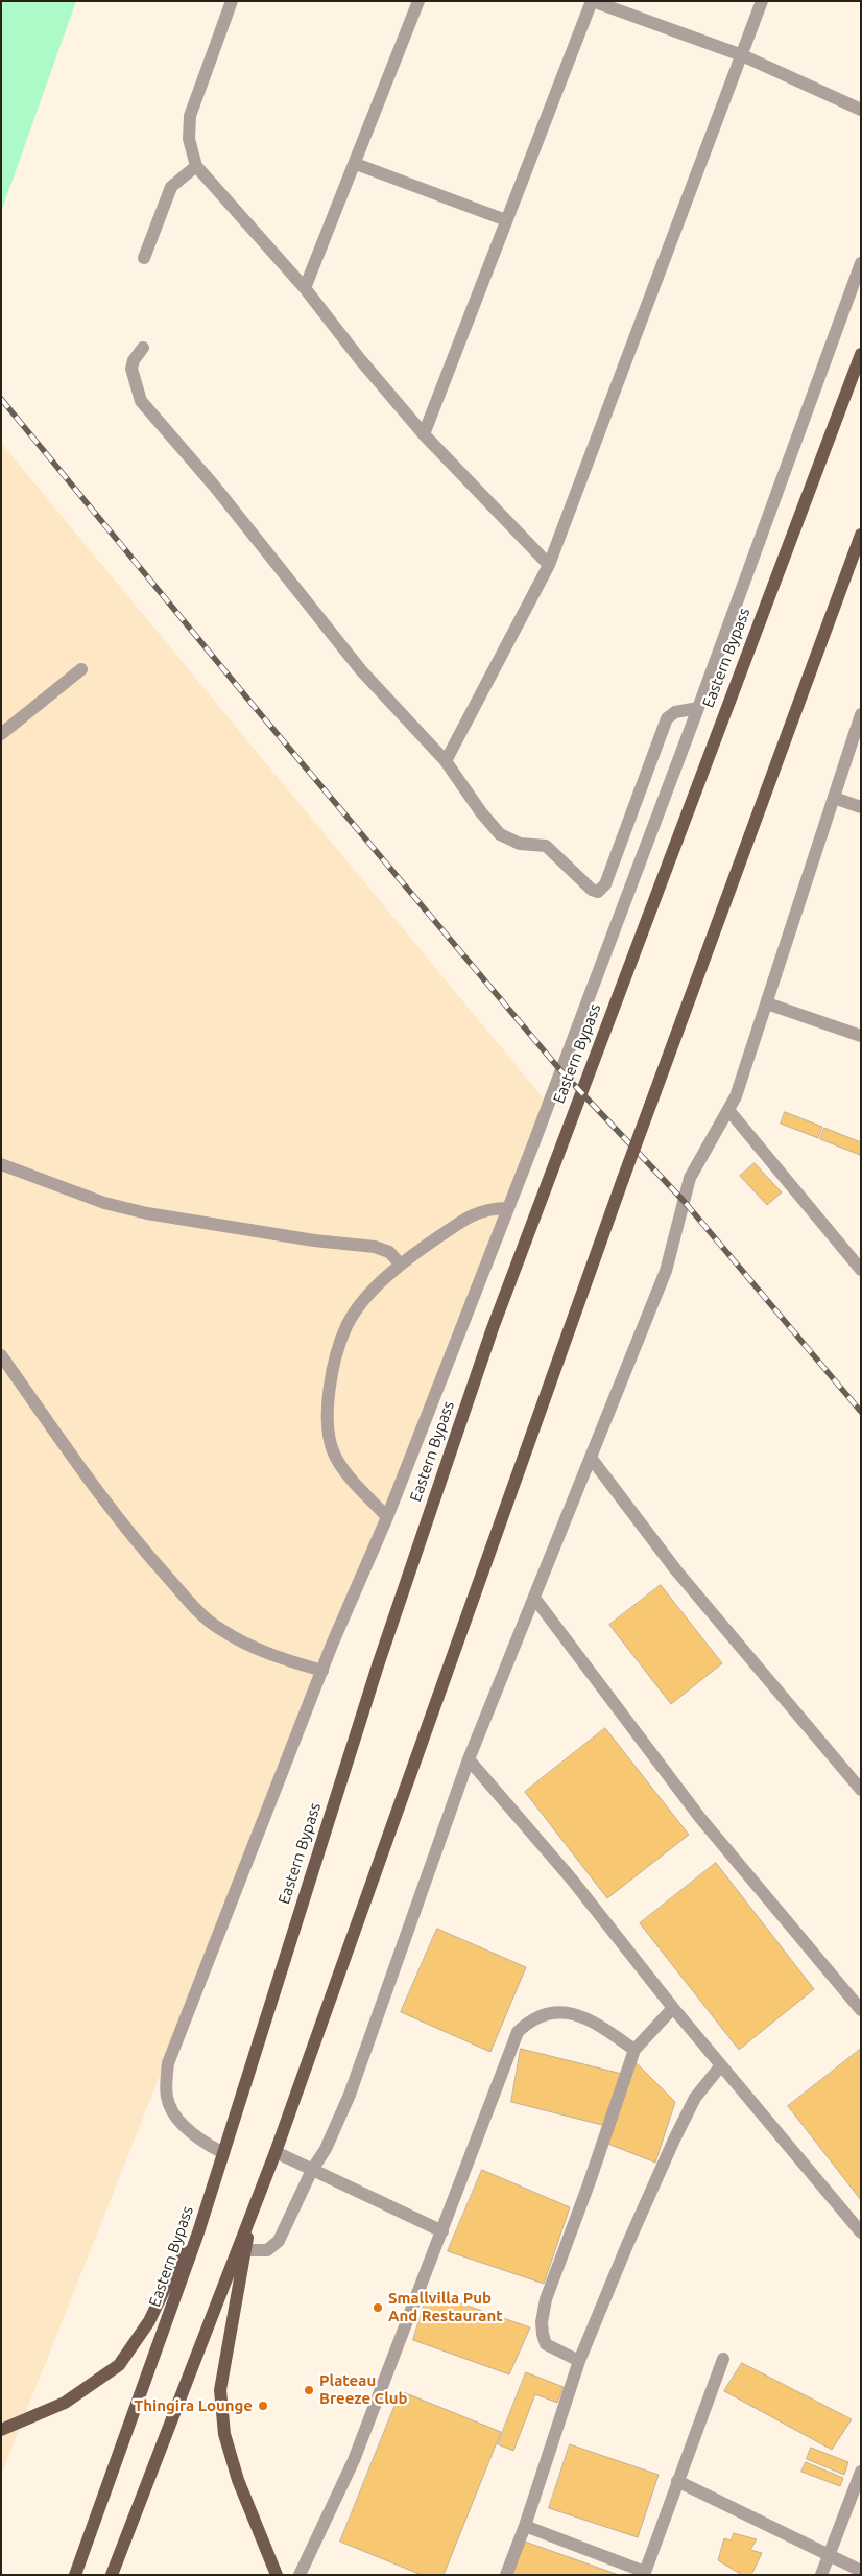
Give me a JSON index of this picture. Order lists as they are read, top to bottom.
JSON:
{
  "streets": {
    "main road": ["Eastern Bypass"]
  },
  "places": ["Smallvilla Pub And Restaurant", "Plateau Breeze Club", "Thingira Lounge"]
}
